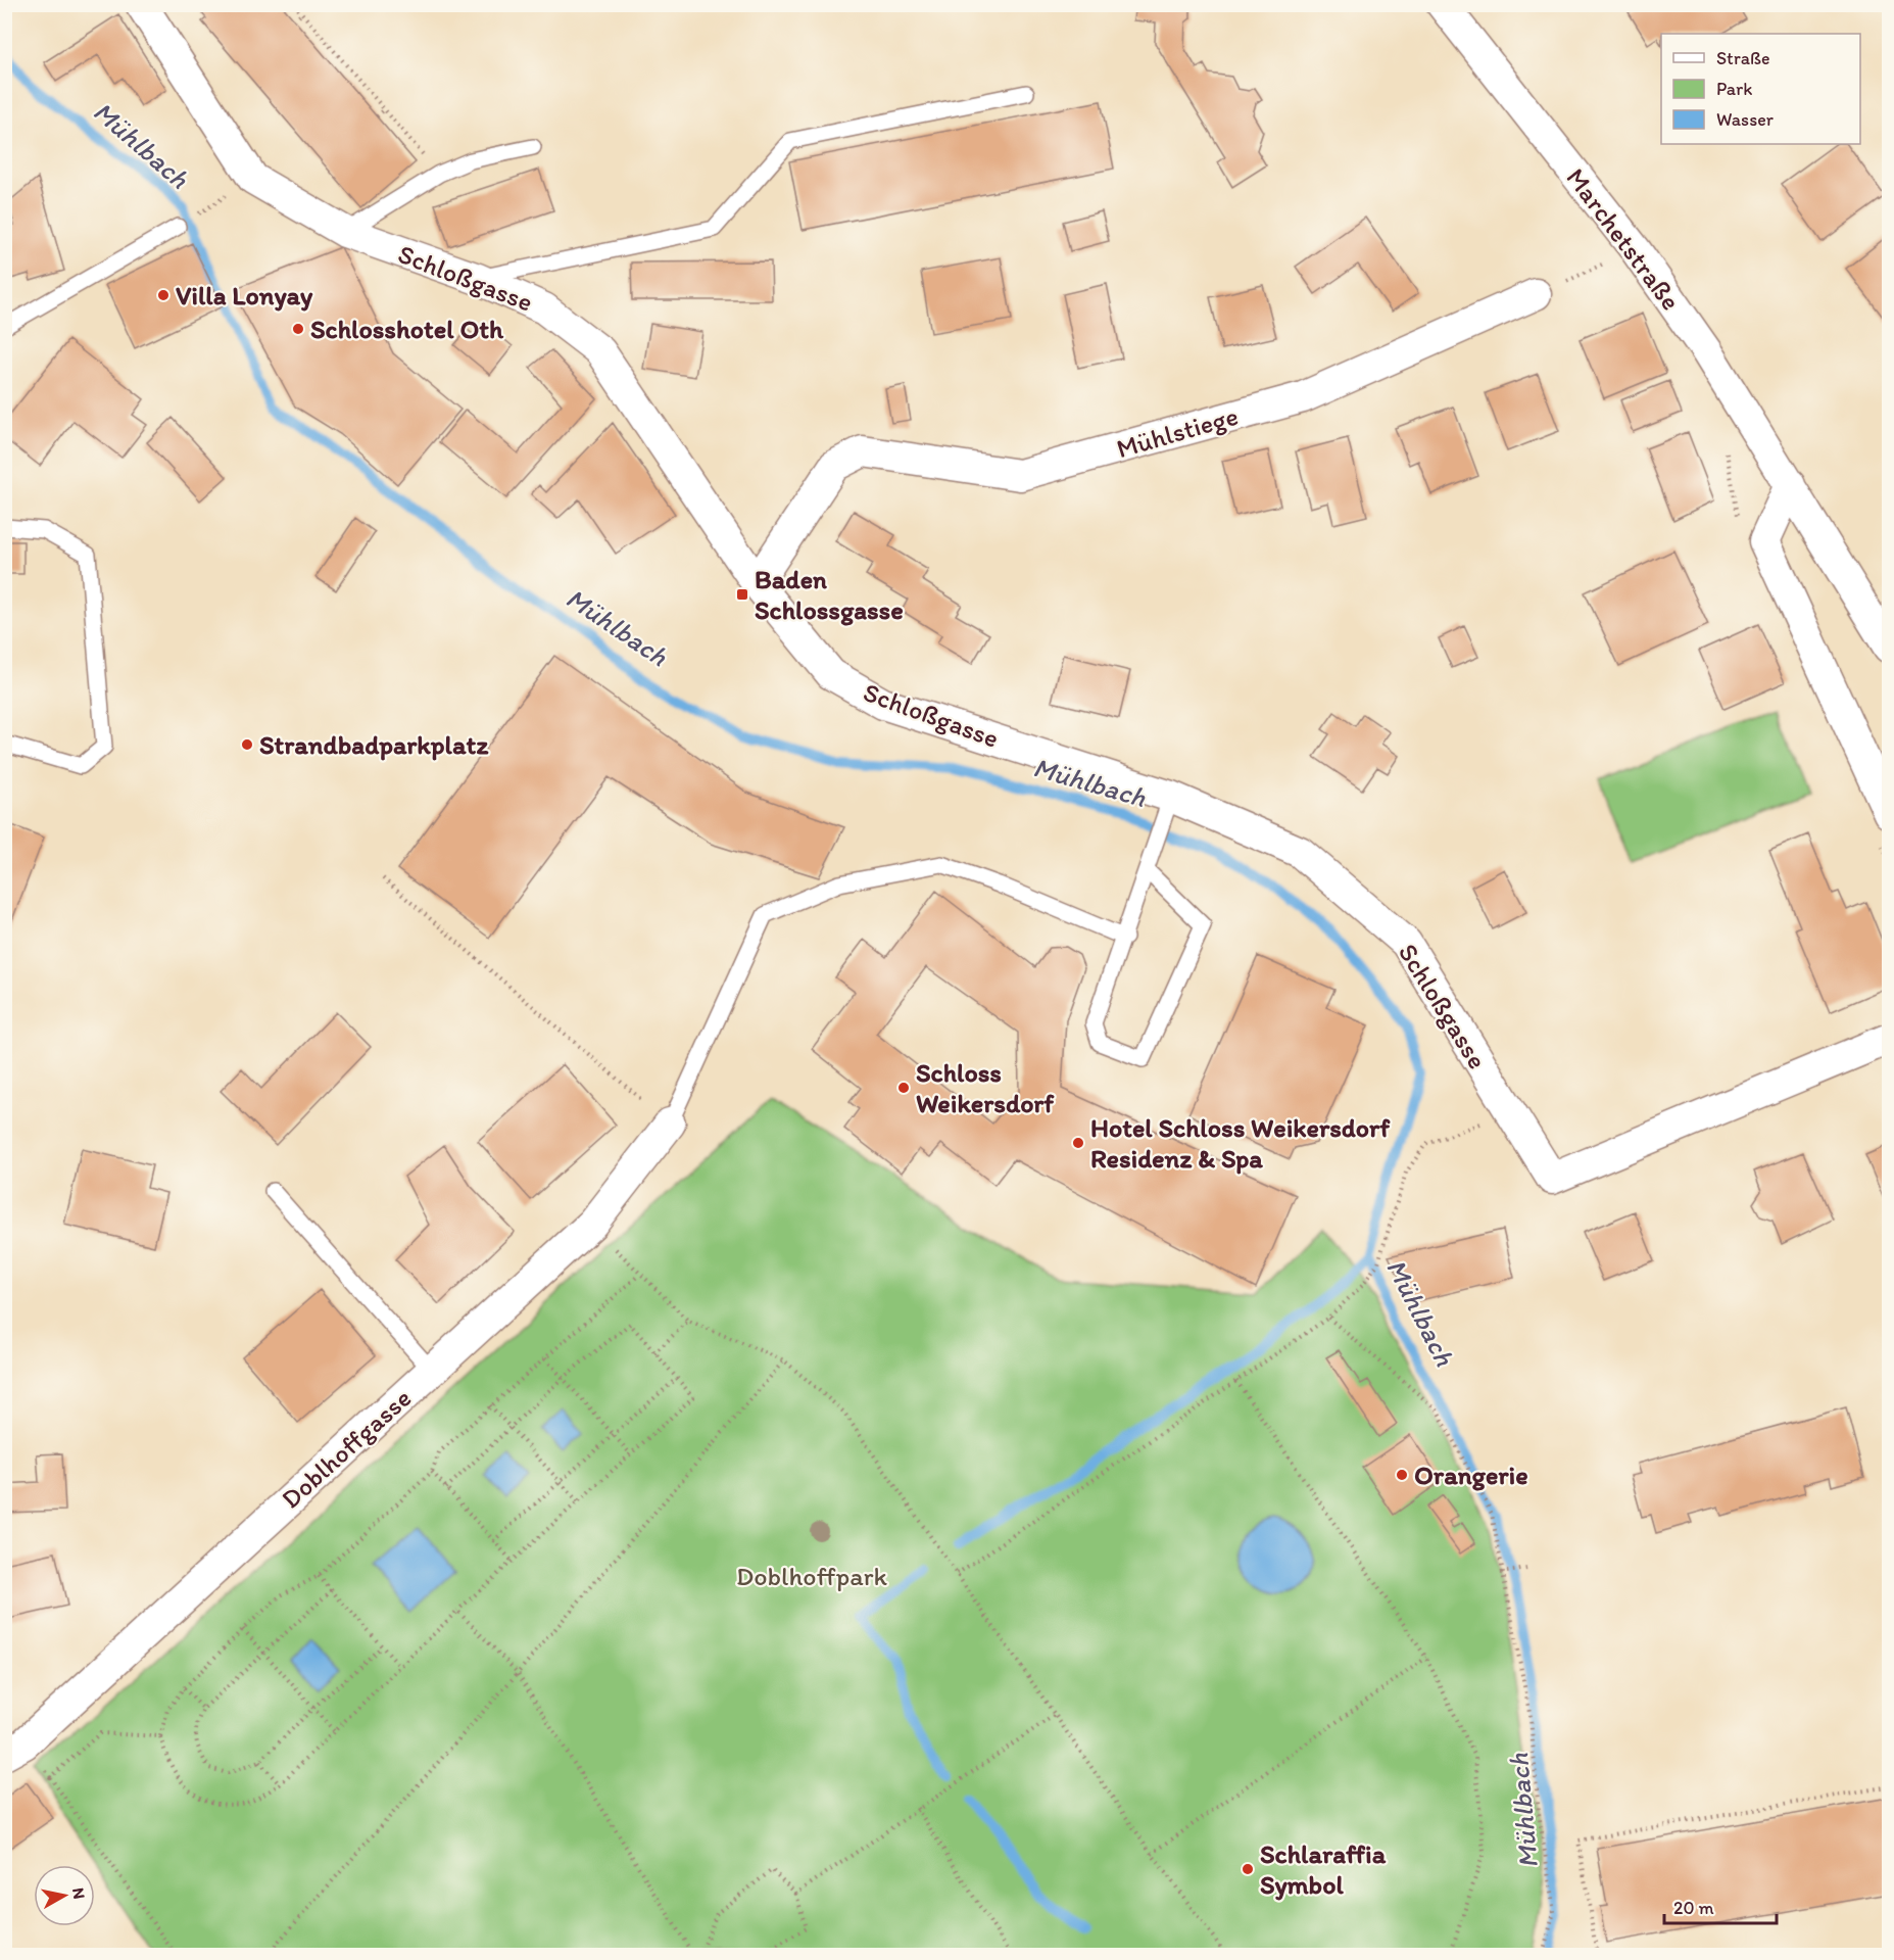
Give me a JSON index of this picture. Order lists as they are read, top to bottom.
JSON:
{
  "streets": {
    "street": [
      "Marchetstraße",
      "Schloßgasse",
      "Mühlstiege",
      "Doblhoffgasse"
    ]
  },
  "crossings": [
    ["Schloßgasse", "Mühlstiege"]
  ],
  "water": ["Mühlbach"],
  "parks": ["Doblhoffpark"],
  "places": {
    "other": [
      "Villa Lonyay",
      "Schlosshotel Oth",
      "Strandbadparkplatz",
      "Schloss Weikersdorf",
      "Hotel Schloss Weikersdorf Residenz & Spa",
      "Orangerie",
      "Schlaraffia Symbol"
    ],
    "transit": ["Baden Schlossgasse"]
  },
  "legend": ["Straße", "Park", "Wasser"],
  "scale_bar": "20 m",
  "north": "right"
}
